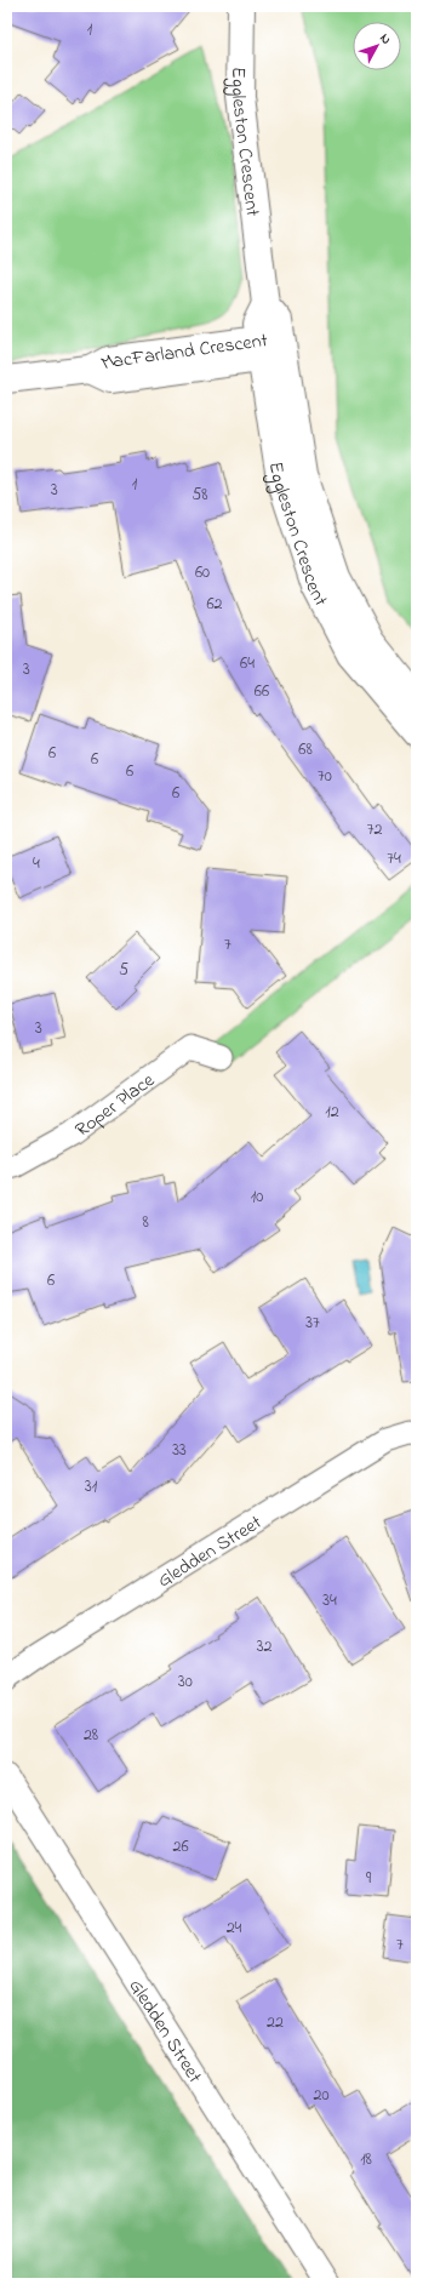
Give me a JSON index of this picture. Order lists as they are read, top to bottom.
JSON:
{
  "streets": {
    "street": [
      "Eggleston Crescent",
      "MacFarland Crescent",
      "Roper Place",
      "Gledden Street"
    ]
  },
  "crossings": [
    ["Eggleston Crescent", "MacFarland Crescent"]
  ],
  "house_numbers": [
    "1",
    "1",
    "3",
    "58",
    "60",
    "62",
    "64",
    "3",
    "66",
    "68",
    "6",
    "6",
    "6",
    "70",
    "6",
    "72",
    "74",
    "4",
    "7",
    "5",
    "3",
    "12",
    "10",
    "8",
    "6",
    "37",
    "33",
    "31",
    "34",
    "32",
    "30",
    "28",
    "26",
    "9",
    "24",
    "7",
    "22",
    "20",
    "18"
  ],
  "north": "top right"
}
